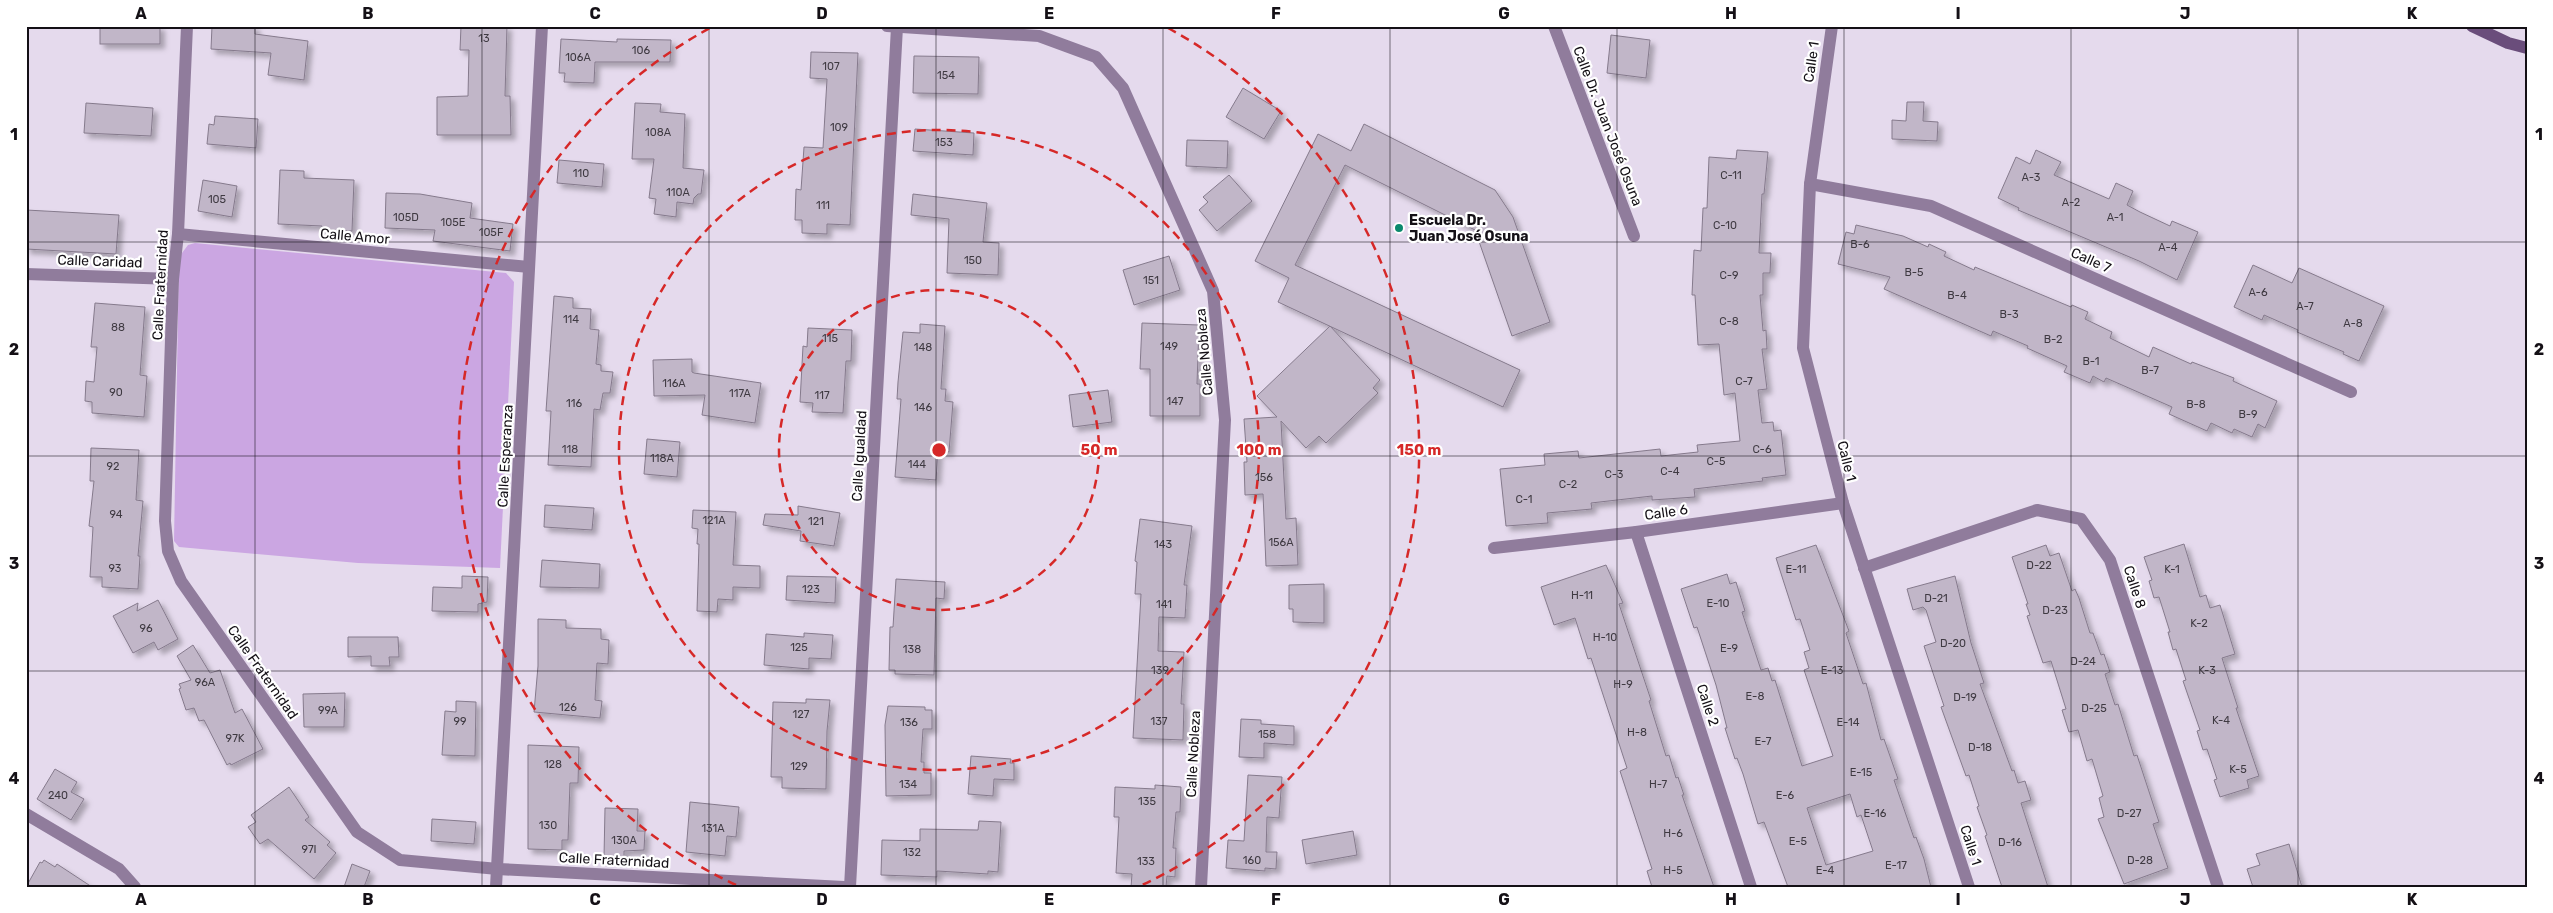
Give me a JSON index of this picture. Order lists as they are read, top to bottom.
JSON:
{
  "streets": {
    "street": [
      "Calle 1",
      "Calle Dr. Juan José Osuna",
      "Calle Amor",
      "Calle 7",
      "Calle Caridad",
      "Calle Fraternidad",
      "Calle Nobleza",
      "Calle Esperanza",
      "Calle Igualdad",
      "Calle 6",
      "Calle 8",
      "Calle 2"
    ]
  },
  "crossings": [
    ["Calle 1", "Calle 7"],
    ["Calle 1", "Calle 6"],
    ["Calle 1", "Calle 8"],
    ["Calle Amor", "Calle Fraternidad"],
    ["Calle Amor", "Calle Esperanza"],
    ["Calle Caridad", "Calle Fraternidad"],
    ["Calle Fraternidad", "Calle Esperanza"],
    ["Calle Nobleza", "Calle Igualdad"],
    ["Calle 6", "Calle 2"]
  ],
  "places": ["Escuela Dr. Juan José Osuna"],
  "house_numbers": [
    "13",
    "106",
    "106A",
    "107",
    "154",
    "109",
    "108A",
    "153",
    "110",
    "C-11",
    "A-3",
    "110A",
    "105",
    "A-2",
    "111",
    "105D",
    "A-1",
    "105E",
    "C-10",
    "105F",
    "B-6",
    "A-4",
    "150",
    "B-5",
    "C-9",
    "151",
    "A-6",
    "B-4",
    "A-7",
    "B-3",
    "114",
    "C-8",
    "A-8",
    "88",
    "115",
    "B-2",
    "149",
    "148",
    "B-1",
    "B-7",
    "C-7",
    "116A",
    "90",
    "117A",
    "117",
    "147",
    "116",
    "B-8",
    "146",
    "B-9",
    "118",
    "C-6",
    "118A",
    "C-5",
    "144",
    "92",
    "C-4",
    "C-3",
    "156",
    "C-2",
    "C-1",
    "94",
    "121A",
    "121",
    "156A",
    "143",
    "D-22",
    "93",
    "E-11",
    "K-1",
    "123",
    "H-11",
    "D-21",
    "E-10",
    "141",
    "D-23",
    "K-2",
    "96",
    "H-10",
    "D-20",
    "125",
    "E-9",
    "138",
    "D-24",
    "139",
    "E-13",
    "K-3",
    "96A",
    "H-9",
    "E-8",
    "D-19",
    "126",
    "D-25",
    "99A",
    "127",
    "K-4",
    "99",
    "137",
    "136",
    "E-14",
    "H-8",
    "158",
    "97K",
    "E-7",
    "D-18",
    "128",
    "129",
    "K-5",
    "E-15",
    "134",
    "H-7",
    "240",
    "E-6",
    "135",
    "E-16",
    "D-27",
    "130",
    "131A",
    "H-6",
    "130A",
    "E-5",
    "D-16",
    "97I",
    "132",
    "160",
    "D-28",
    "133",
    "E-17",
    "H-5",
    "E-4"
  ],
  "grid": {
    "columns": [
      "A",
      "B",
      "C",
      "D",
      "E",
      "F",
      "G",
      "H",
      "I",
      "J",
      "K"
    ],
    "rows": [
      "1",
      "2",
      "3",
      "4"
    ]
  },
  "rings": ["50 m", "100 m", "150 m"]
}
